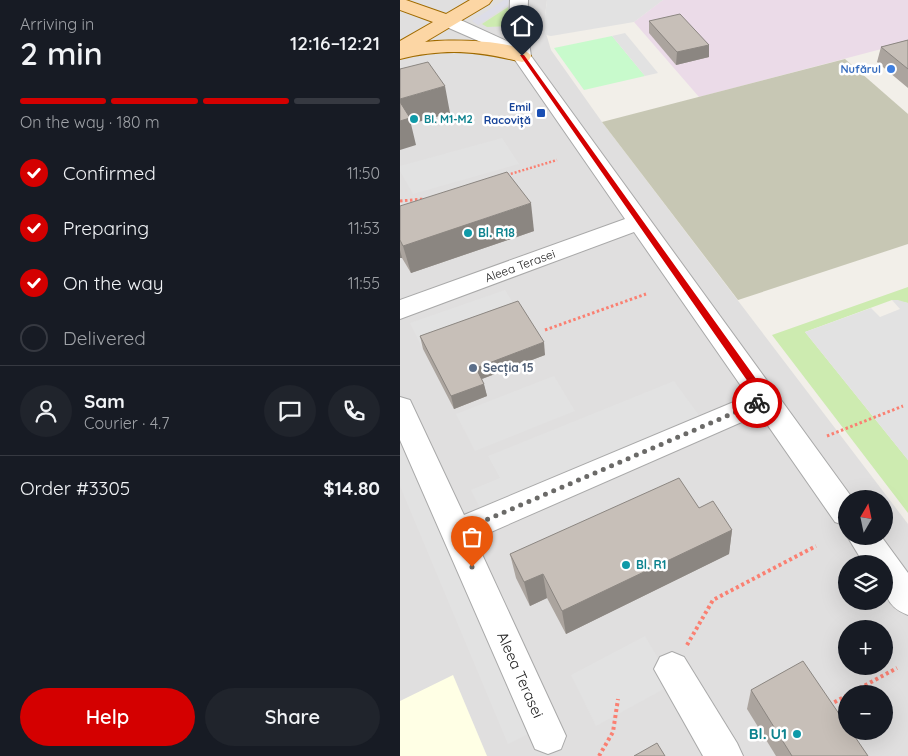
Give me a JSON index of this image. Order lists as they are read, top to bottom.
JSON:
{
  "streets": {
    "street": ["Aleea Terasei"]
  },
  "places": {
    "other": [
      "Nufărul",
      "Bl. M1-M2",
      "Bl. R18",
      "Secția 15",
      "Bl. R1",
      "Bl. U1"
    ],
    "transit": ["Emil Racoviță"]
  },
  "north": "top",
  "page": {
    "heading": ["2 min", "Arriving in", "12:16–12:21"],
    "panel": [
      "Sam",
      "Courier · 4.7",
      "Order #3305",
      "$14.80"
    ],
    "bar": "On the way · 180 m",
    "list": [
      ["Confirmed", "11:50"],
      ["Preparing", "11:53"],
      ["On the way", "11:55"],
      "Delivered"
    ],
    "map_buttons": ["+", "−"],
    "buttons": ["Help", "Share"]
  }
}
